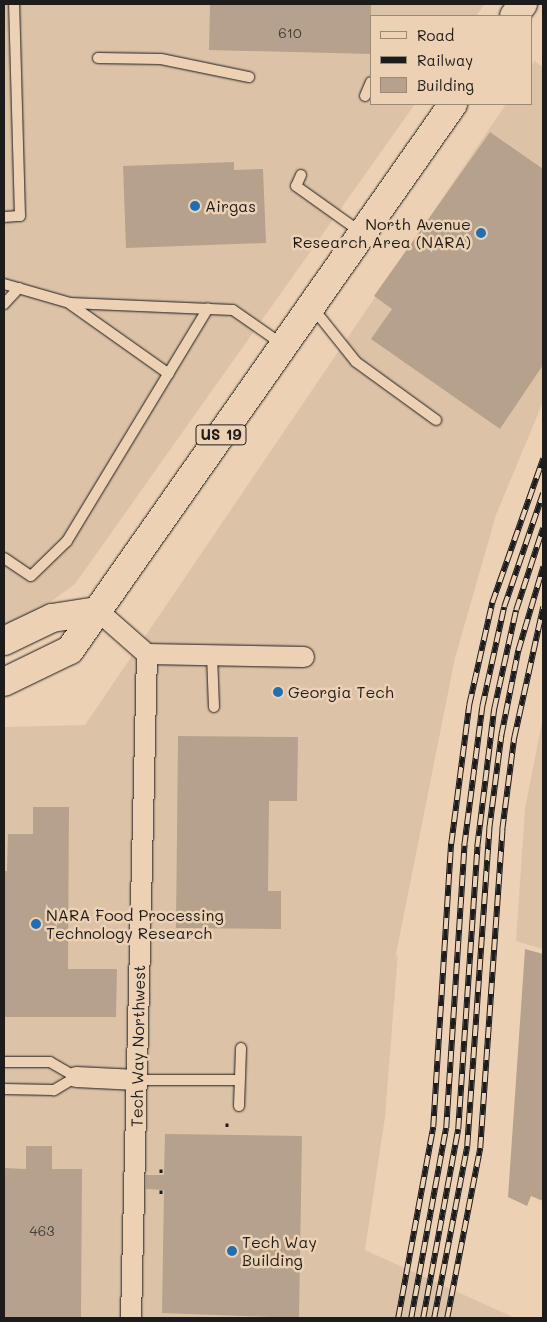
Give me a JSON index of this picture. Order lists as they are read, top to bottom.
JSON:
{
  "streets": {
    "highway": ["US 19"],
    "street": ["Tech Way Northwest"]
  },
  "places": [
    "Airgas",
    "North Avenue Research Area (NARA)",
    "Georgia Tech",
    "NARA Food Processing Technology Research",
    "Tech Way Building"
  ],
  "house_numbers": ["610", "463"],
  "legend": ["Road", "Railway", "Building"]
}
